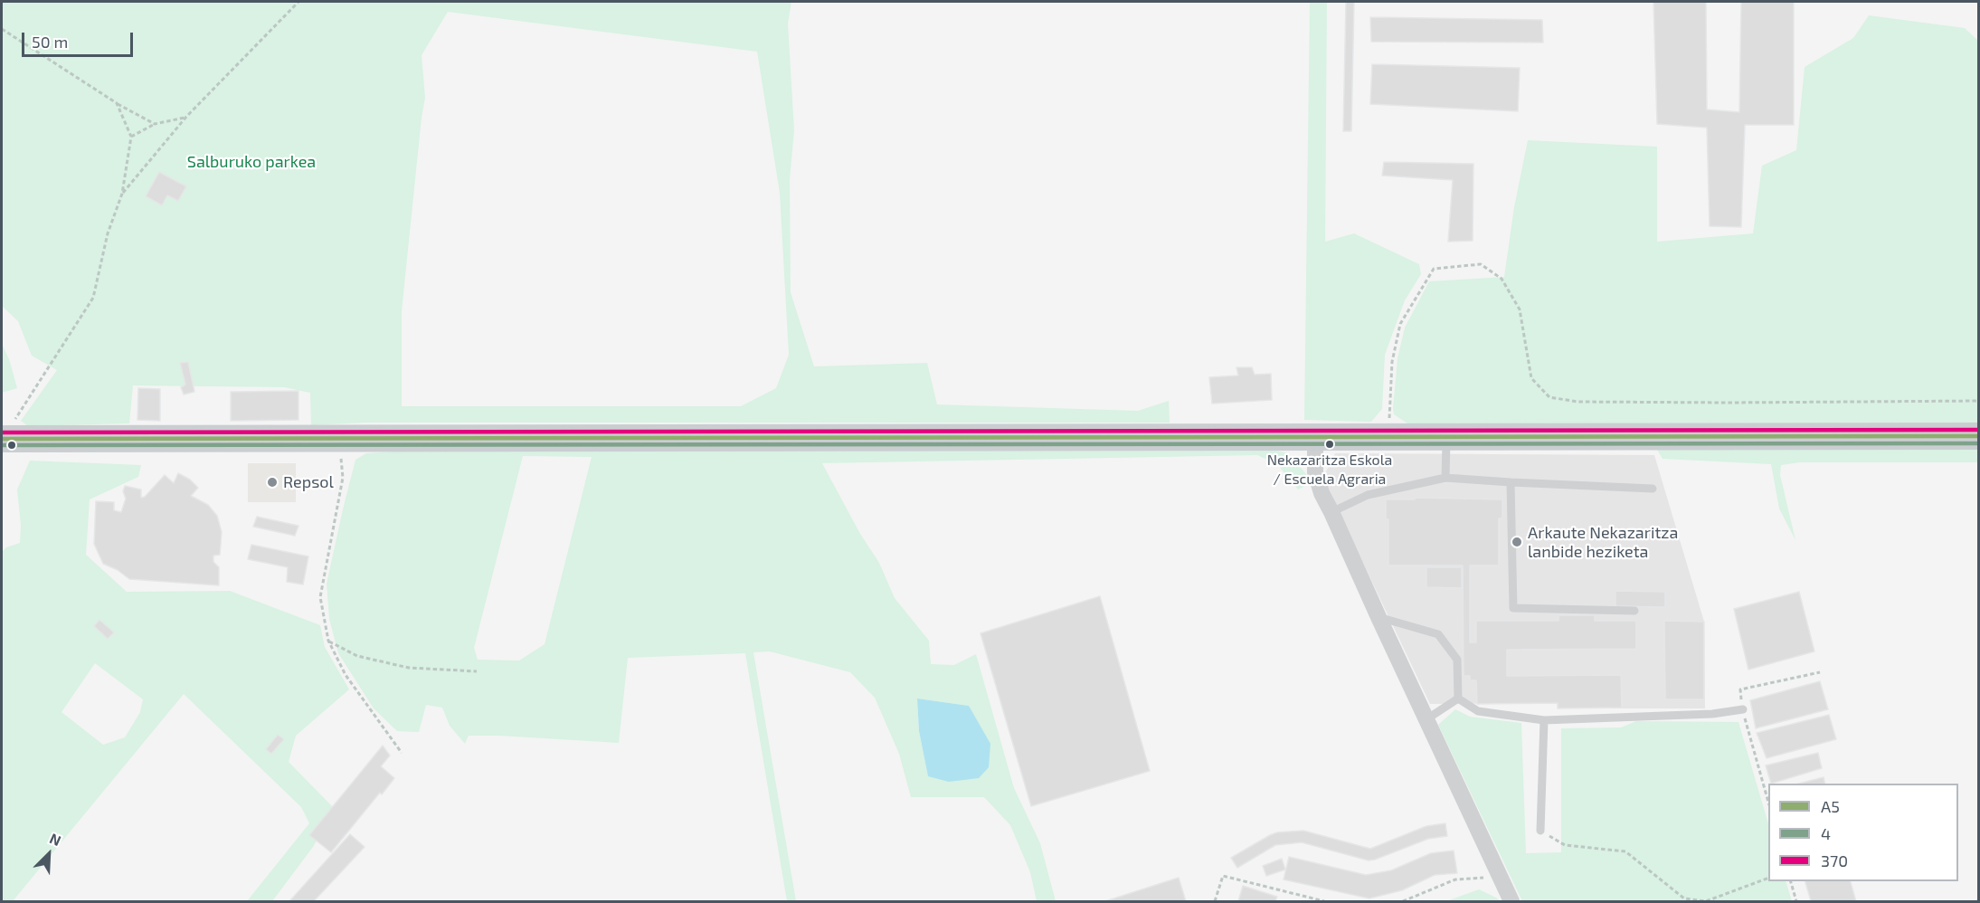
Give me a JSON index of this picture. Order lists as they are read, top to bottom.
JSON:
{
  "parks": ["Salburuko parkea"],
  "places": ["Nekazaritza Eskola / Escuela Agraria", "Repsol", "Arkaute Nekazaritza lanbide heziketa"],
  "lines": ["transit line 370", "transit line A5", "transit line 4"],
  "legend": ["A5", "4", "370"],
  "scale_bar": "50 m",
  "north": "top right"
}
